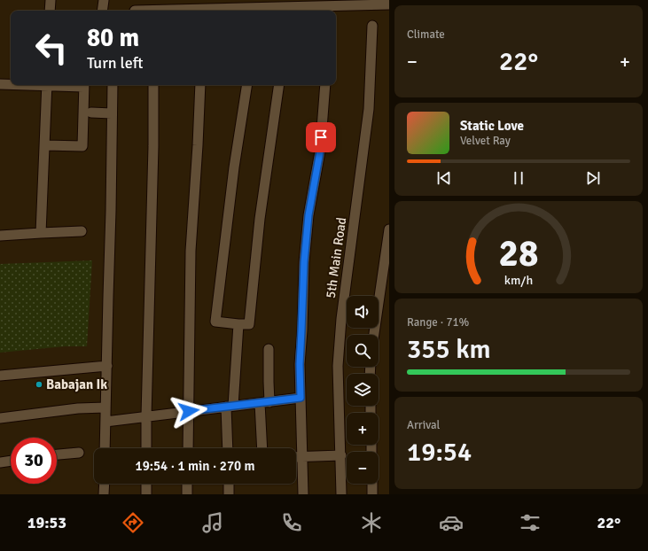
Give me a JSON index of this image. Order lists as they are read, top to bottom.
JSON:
{
  "streets": {
    "street": ["5th Main Road"]
  },
  "places": ["Babajan Ik"],
  "page": {
    "tile": [
      "Climate",
      ["Range · 71%", "355 km"],
      ["Arrival", "19:54"]
    ],
    "turn": ["80 m", "Turn left"],
    "heat": ["−", "22°", "+"],
    "song": ["Static Love", "Velvet Ray"],
    "map_buttons": ["+", "−"],
    "limit": "30",
    "trip": "19:54 · 1 min · 270 m",
    "tabs": ["19:53", "22°"],
    "gauge": ["28", "km/h"]
  }
}
